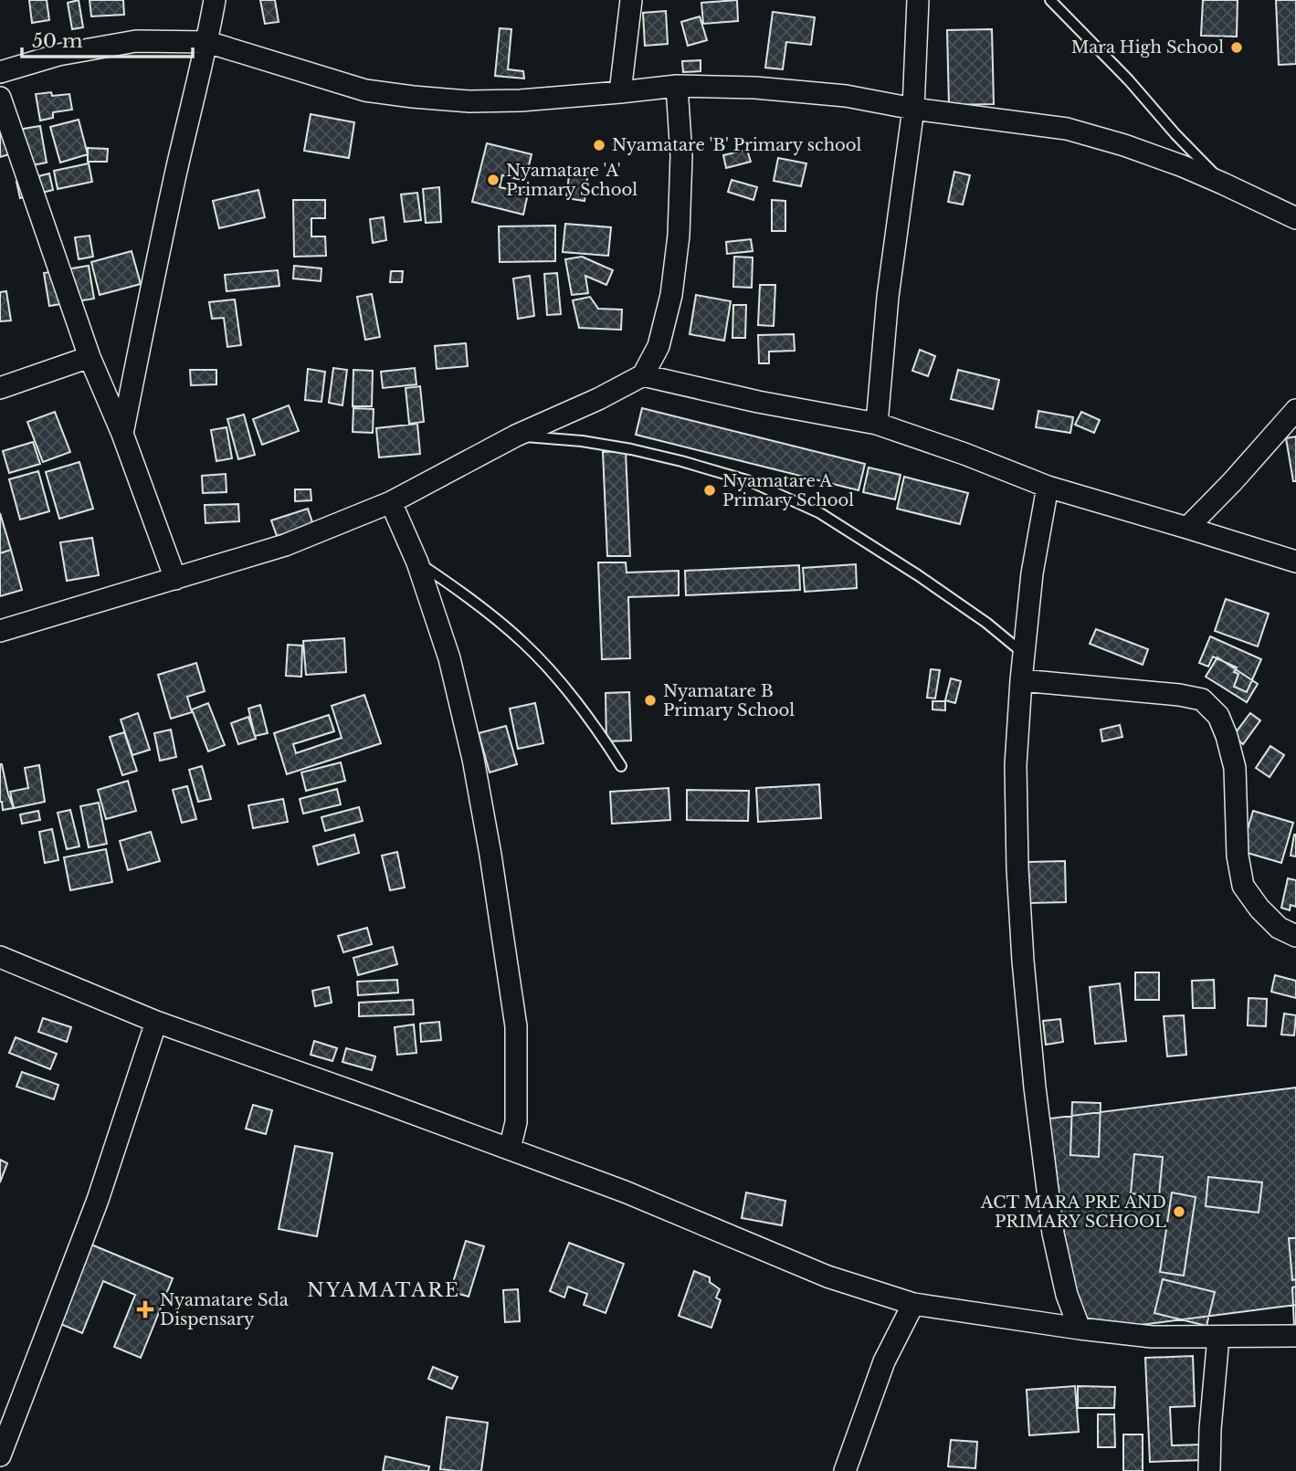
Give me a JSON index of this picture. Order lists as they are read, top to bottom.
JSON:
{
  "districts": ["NYAMATARE"],
  "places": {
    "other": [
      "Mara High School",
      "Nyamatare 'B' Primary school",
      "Nyamatare 'A' Primary School",
      "Nyamatare A Primary School",
      "Nyamatare B Primary School",
      "ACT MARA PRE AND PRIMARY SCHOOL"
    ],
    "health": ["Nyamatare Sda Dispensary"]
  },
  "scale_bar": "50 m"
}
